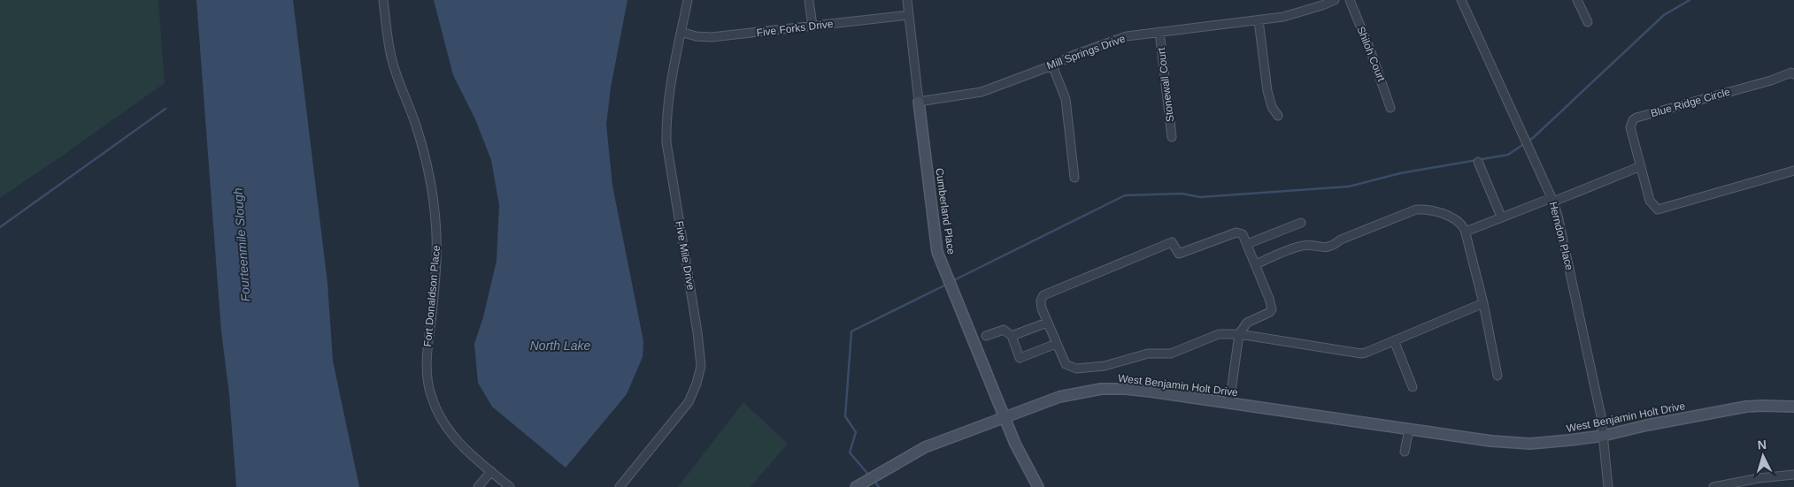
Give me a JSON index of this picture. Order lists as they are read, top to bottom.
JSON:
{
  "streets": {
    "main road": ["Cumberland Place", "West Benjamin Holt Drive"],
    "street": [
      "Five Forks Drive",
      "Mill Springs Drive",
      "Shiloh Court",
      "Stonewall Court",
      "Blue Ridge Circle",
      "Herndon Place",
      "Five Mile Drive",
      "Fort Donaldson Place"
    ]
  },
  "crossings": [
    ["Five Forks Drive", "Cumberland Place"],
    ["Five Forks Drive", "Five Mile Drive"],
    ["Mill Springs Drive", "Stonewall Court"],
    ["Mill Springs Drive", "Cumberland Place"],
    ["Cumberland Place", "West Benjamin Holt Drive"],
    ["Herndon Place", "West Benjamin Holt Drive"]
  ],
  "water": ["Fourteenmile Slough", "North Lake"],
  "north": "top"
}
